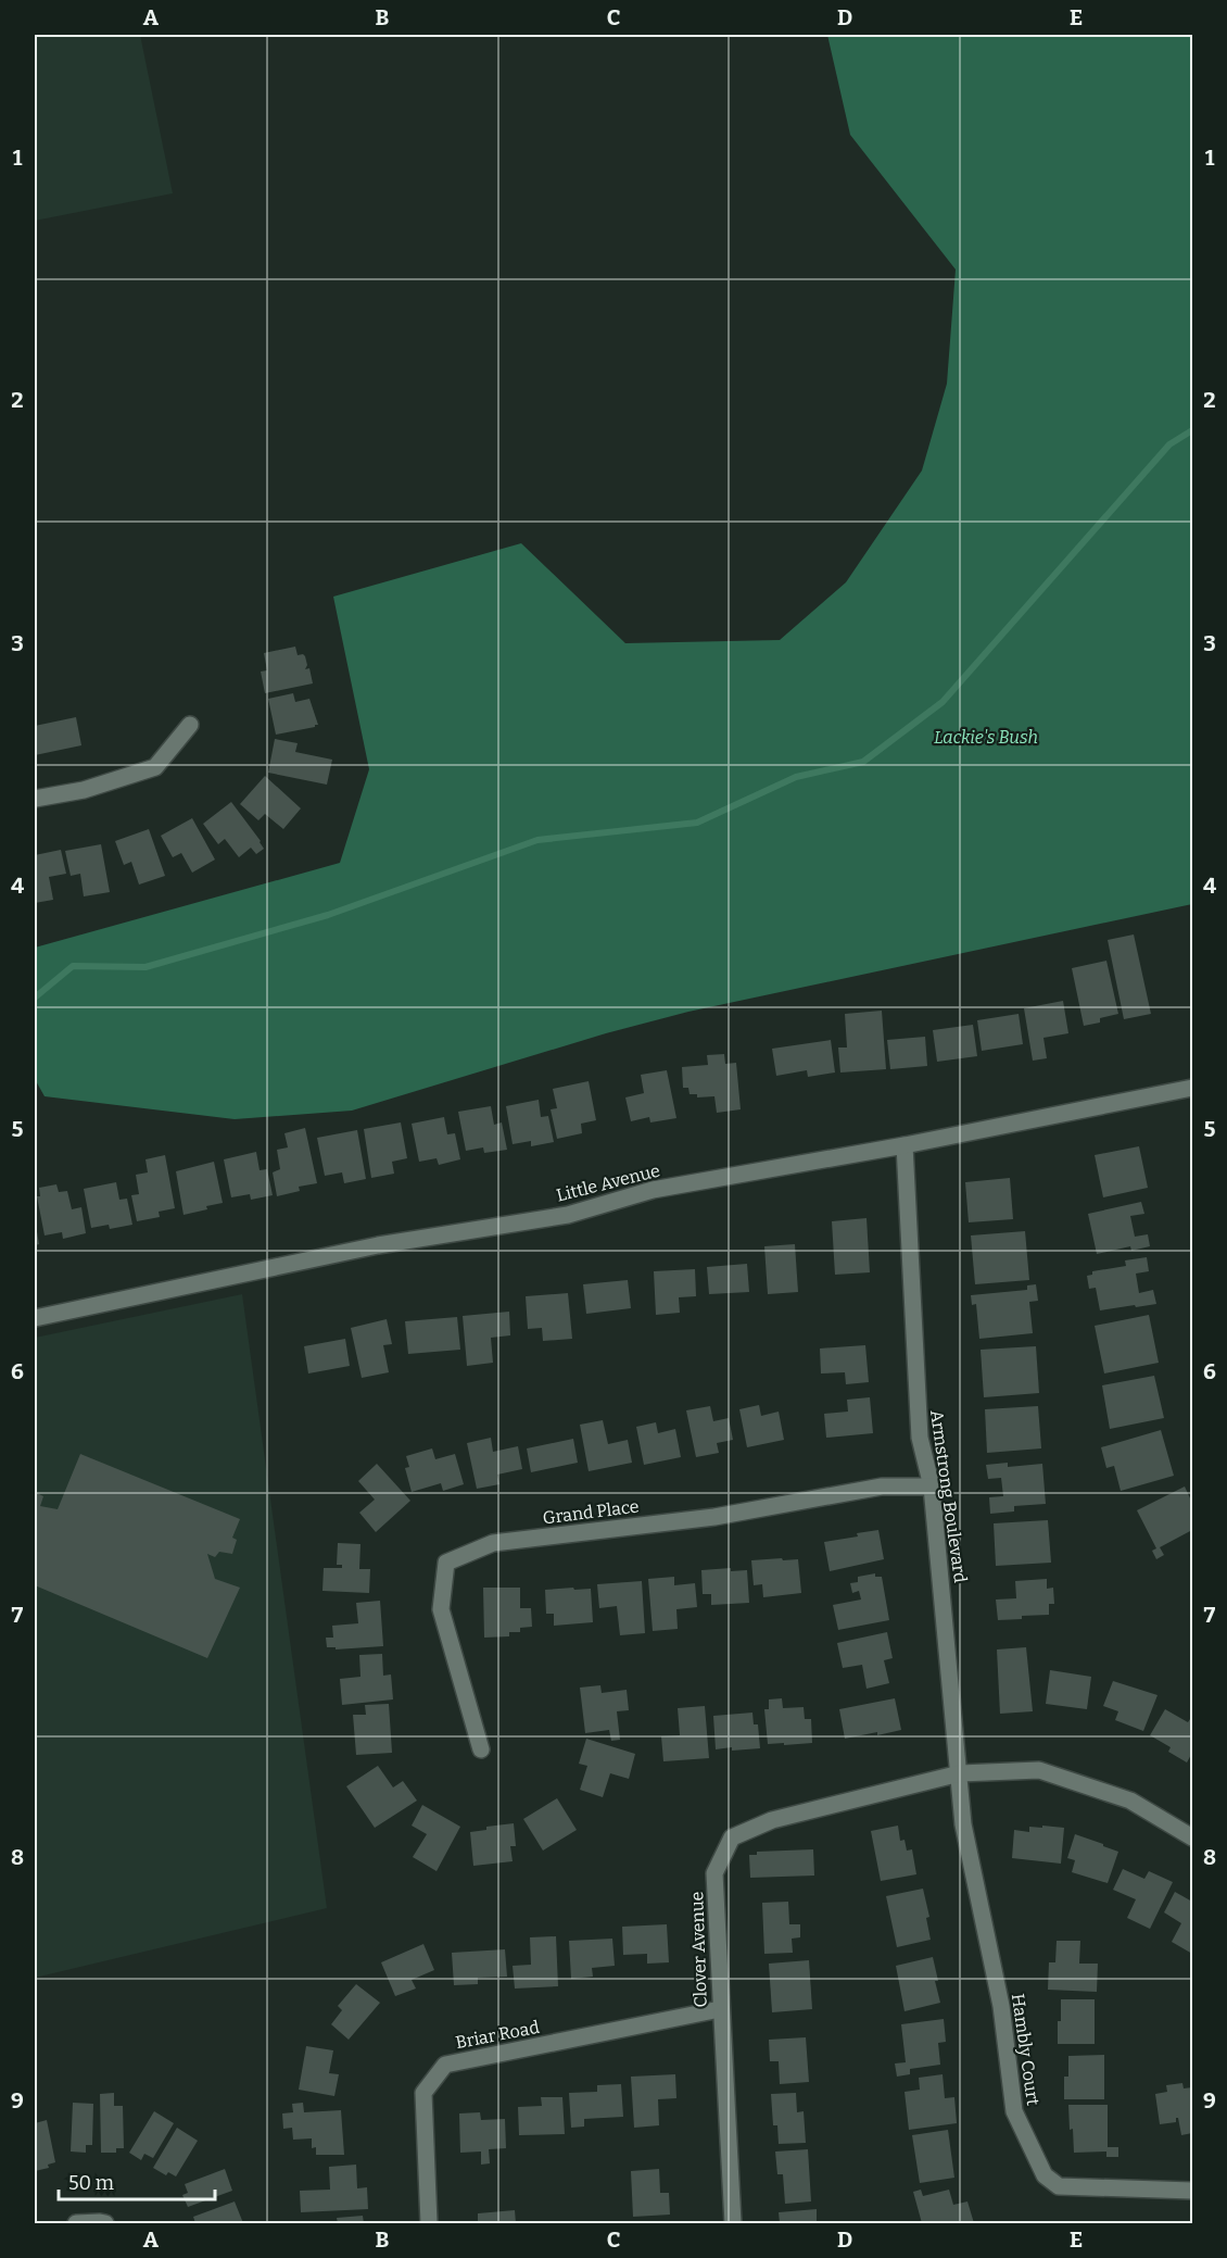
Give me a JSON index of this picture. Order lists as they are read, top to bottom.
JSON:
{
  "streets": {
    "street": [
      "Little Avenue",
      "Armstrong Boulevard",
      "Grand Place",
      "Clover Avenue",
      "Briar Road",
      "Hambly Court"
    ]
  },
  "crossings": [
    ["Little Avenue", "Armstrong Boulevard"],
    ["Armstrong Boulevard", "Grand Place"],
    ["Armstrong Boulevard", "Clover Avenue"],
    ["Armstrong Boulevard", "Hambly Court"],
    ["Clover Avenue", "Briar Road"],
    ["Clover Avenue", "Hambly Court"]
  ],
  "parks": ["Lackie's Bush"],
  "scale_bar": "50 m",
  "grid": {
    "columns": [
      "A",
      "B",
      "C",
      "D",
      "E"
    ],
    "rows": [
      "1",
      "2",
      "3",
      "4",
      "5",
      "6",
      "7",
      "8",
      "9"
    ]
  }
}
